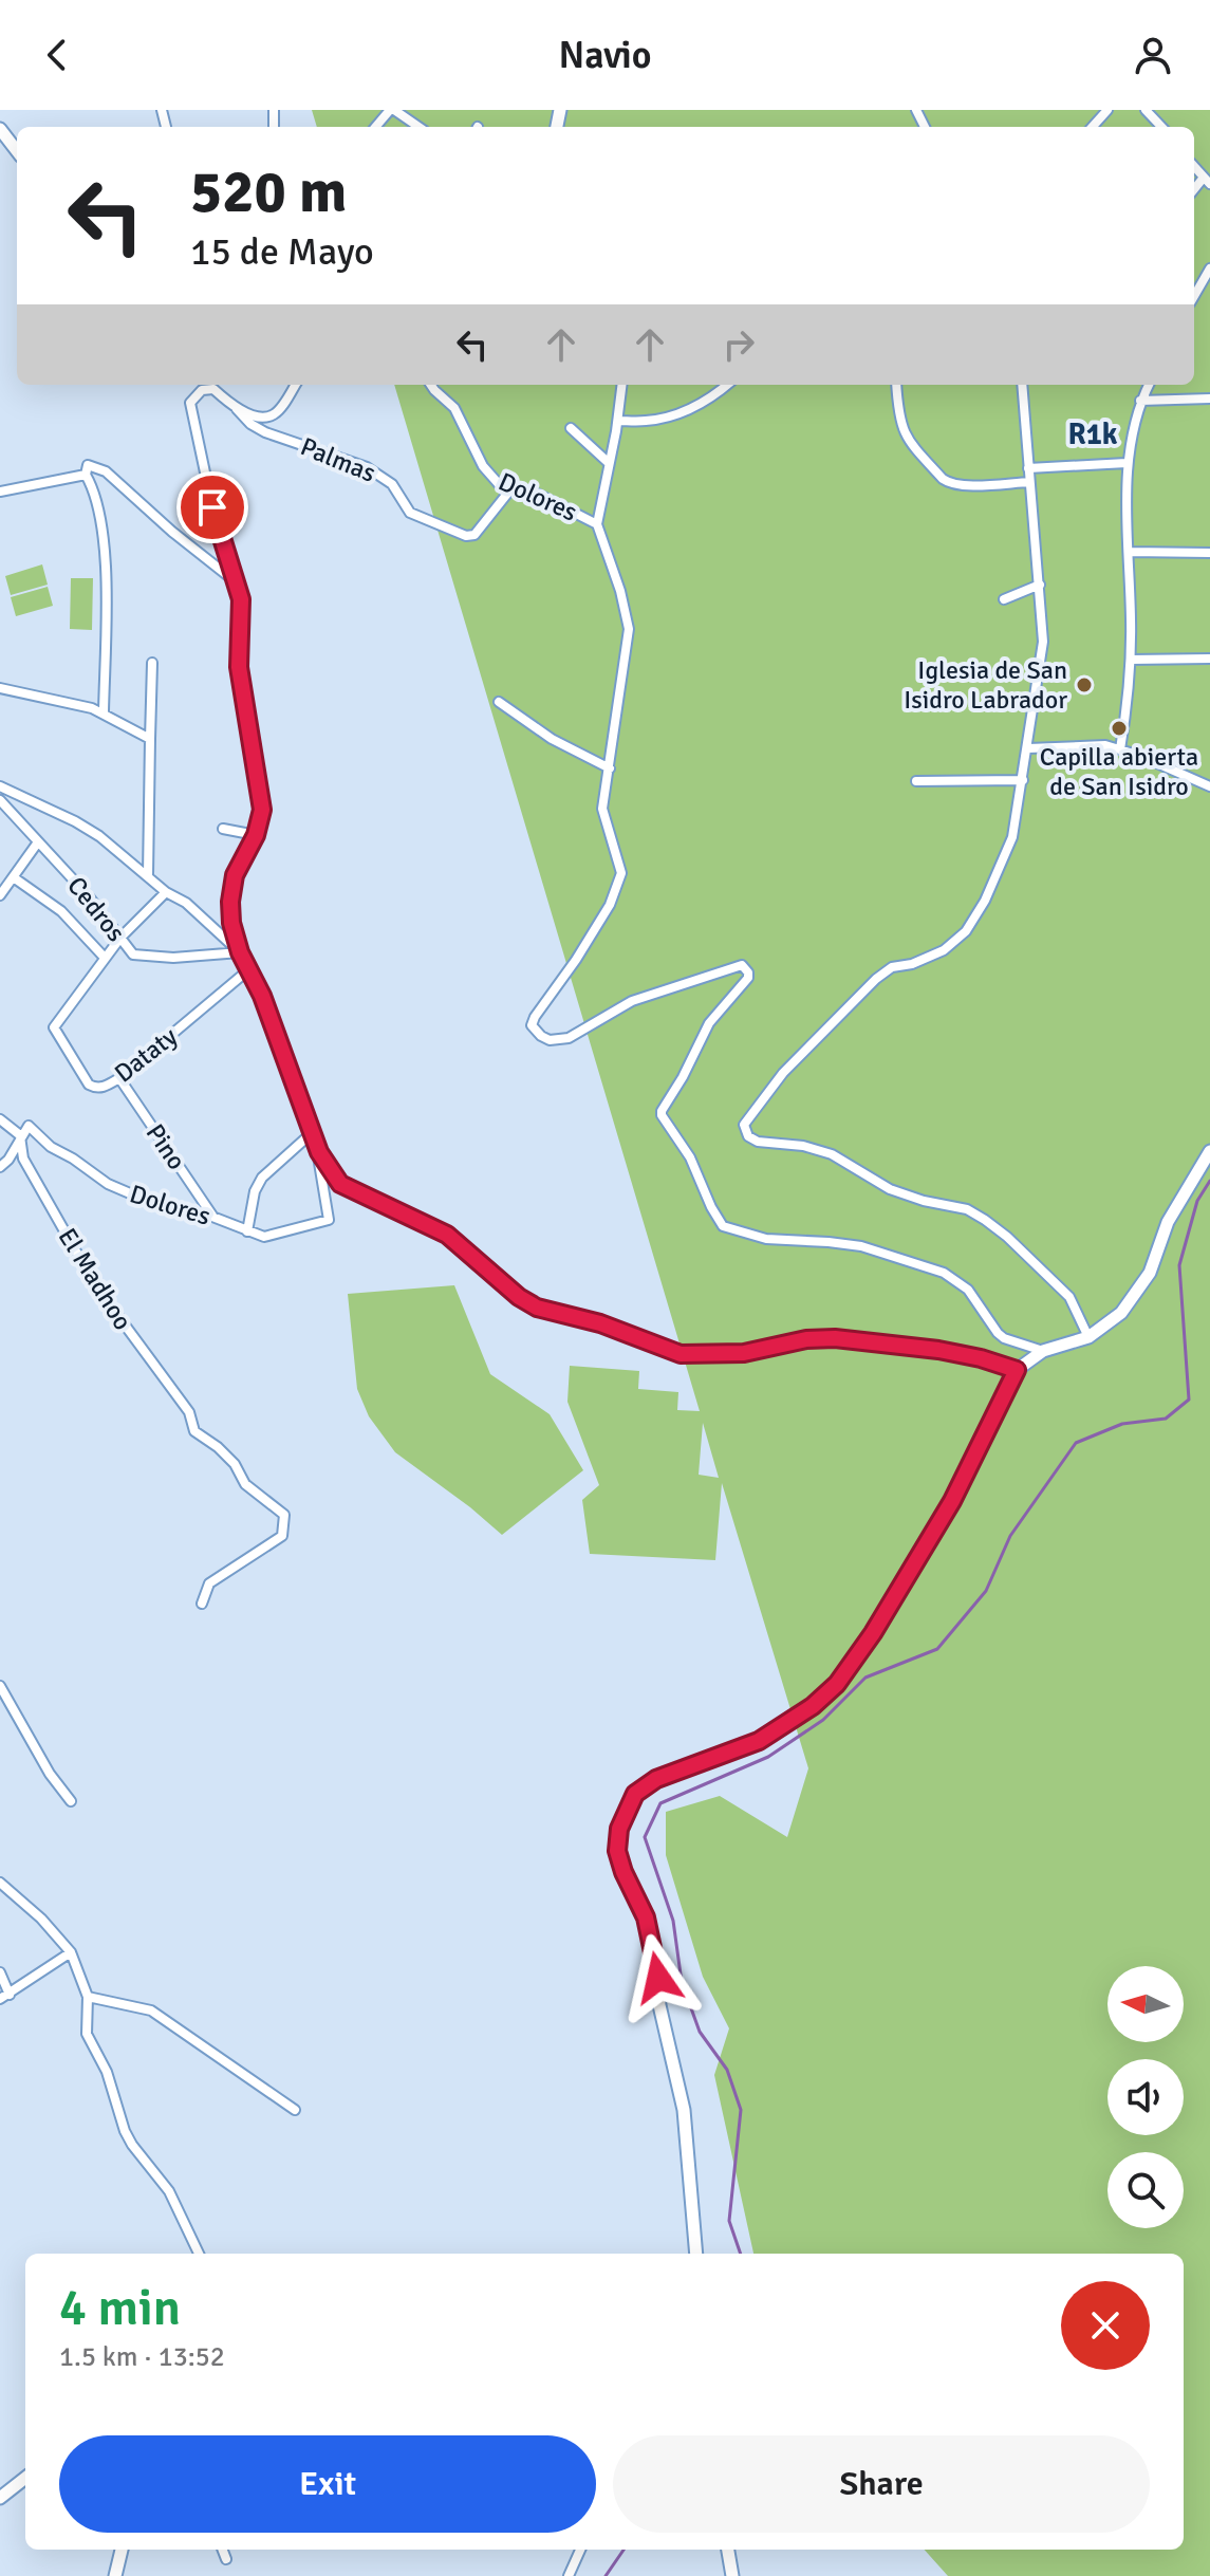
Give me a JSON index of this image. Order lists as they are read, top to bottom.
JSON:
{
  "streets": {
    "street": [
      "Palmas",
      "Dolores",
      "Cedros",
      "Dataty",
      "Pino",
      "El Madhoo"
    ]
  },
  "crossings": [
    ["Palmas", "Dolores"],
    ["Palmas", "Cedros"],
    ["Dolores", "Pino"],
    ["Dolores", "El Madhoo"],
    ["Dataty", "Pino"]
  ],
  "districts": ["R1k"],
  "places": ["Iglesia de San Isidro Labrador", "Capilla abierta de San Isidro"],
  "north": "left",
  "page": {
    "header": "Navio",
    "turn": ["520 m", "15 de Mayo"],
    "heading": ["4 min", "1.5 km · 13:52"],
    "buttons": ["Exit", "Share"]
  }
}
